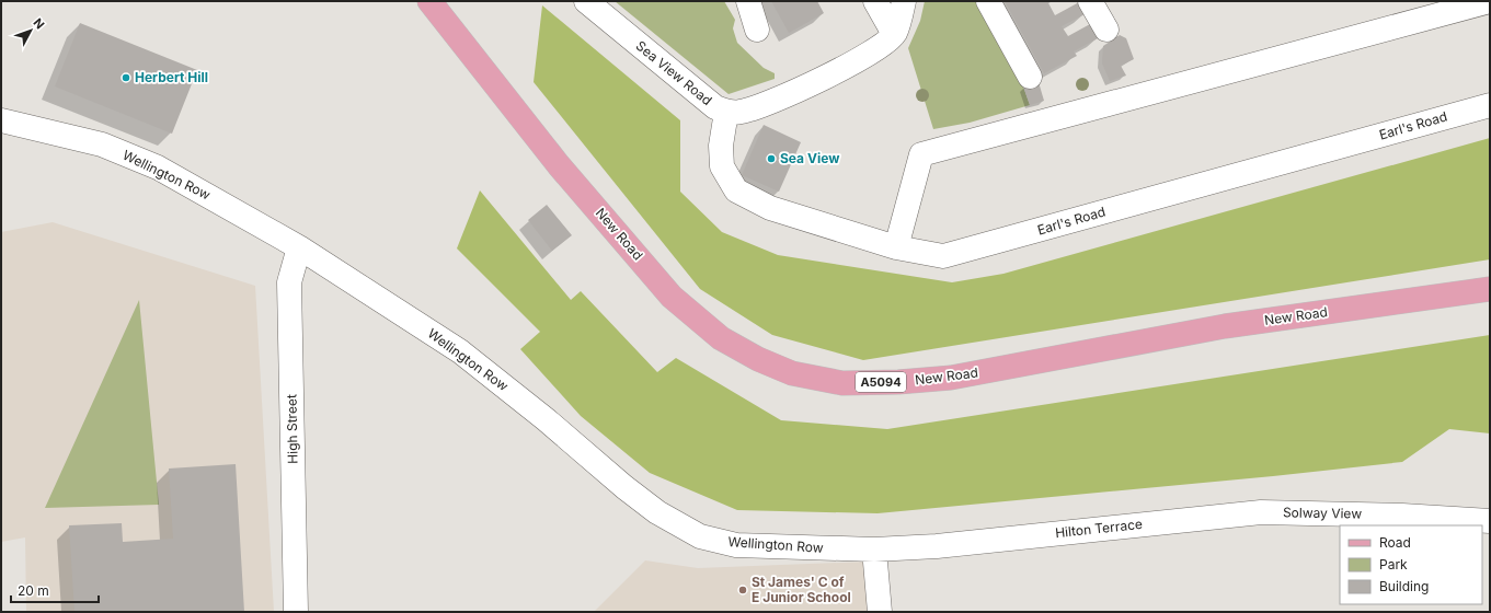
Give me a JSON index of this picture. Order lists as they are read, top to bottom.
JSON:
{
  "streets": {
    "main road": ["New Road", "A5094"],
    "street": [
      "Sea View Road",
      "Earl's Road",
      "Wellington Row",
      "High Street",
      "Solway View",
      "Hilton Terrace"
    ]
  },
  "crossings": [
    ["Sea View Road", "Earl's Road"],
    ["Wellington Row", "High Street"],
    ["Wellington Row", "Hilton Terrace"],
    ["Solway View", "Hilton Terrace"]
  ],
  "places": ["Herbert Hill", "Sea View", "St James' C of E Junior School"],
  "legend": ["Road", "Park", "Building"],
  "scale_bar": "20 m",
  "north": "top right"
}
